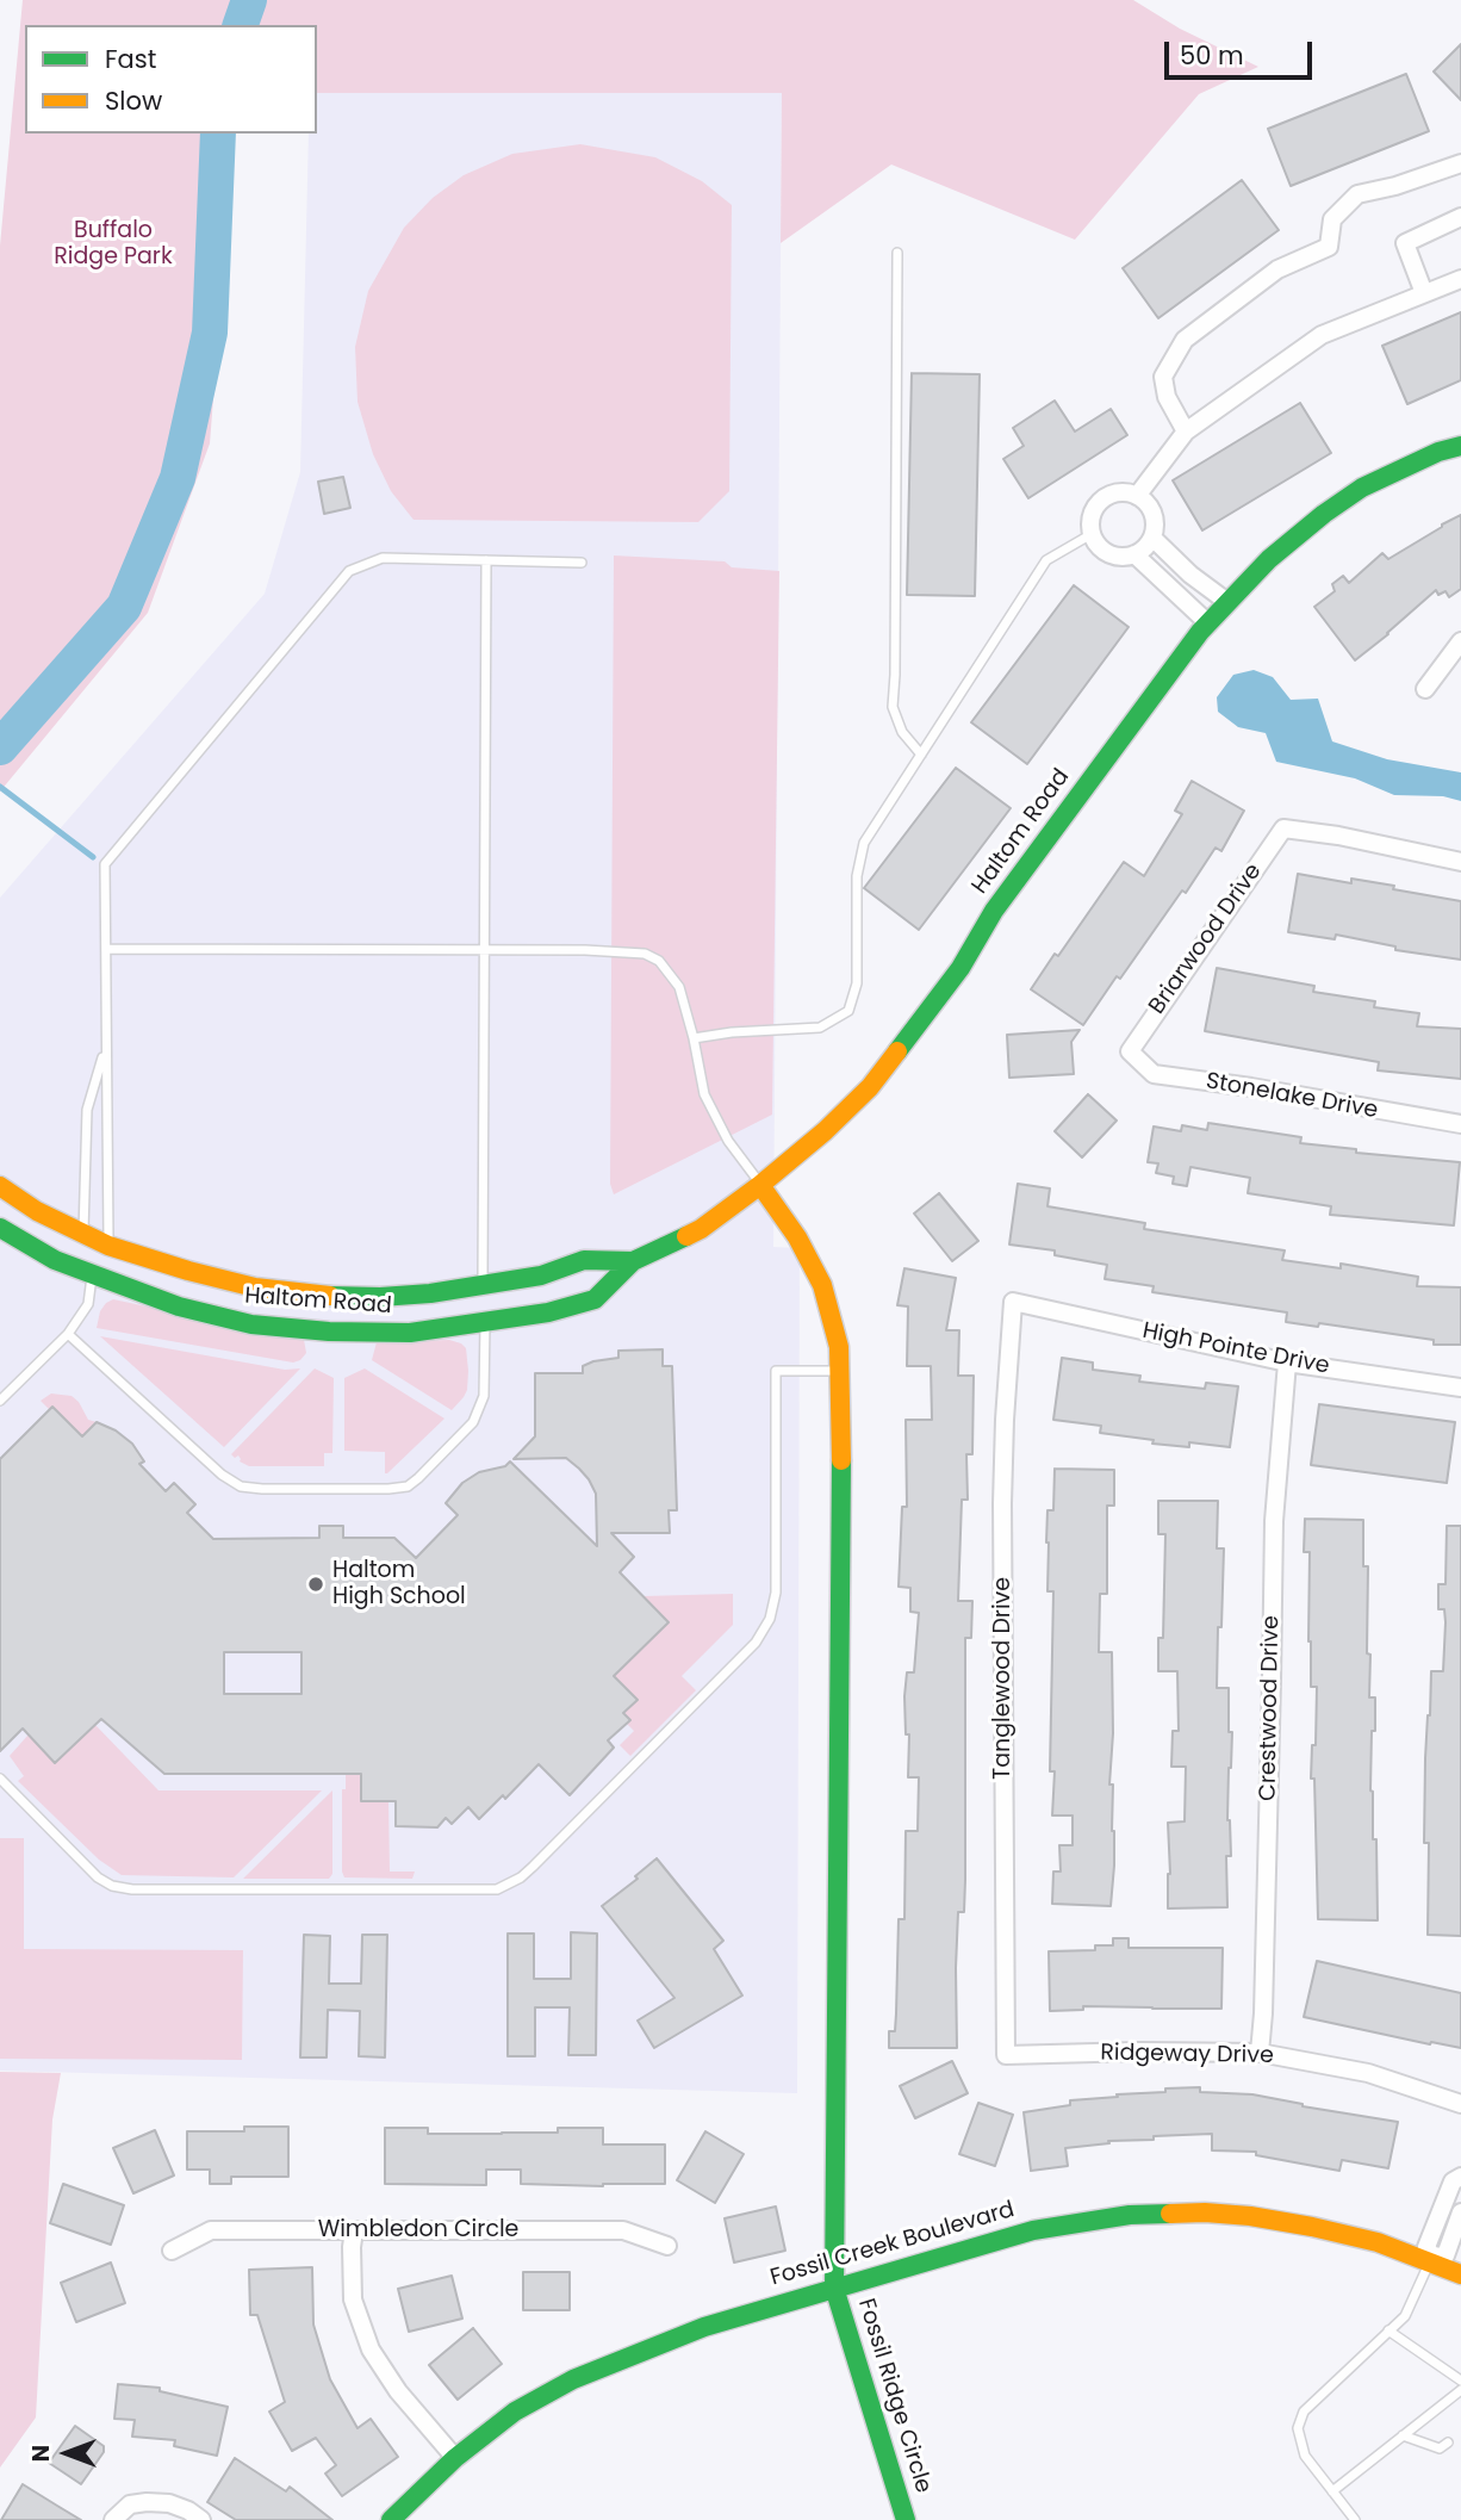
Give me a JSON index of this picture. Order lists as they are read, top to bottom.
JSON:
{
  "streets": {
    "main road": ["Haltom Road", "Fossil Creek Boulevard", "Fossil Ridge Circle"],
    "street": [
      "Briarwood Drive",
      "Stonelake Drive",
      "High Pointe Drive",
      "Tanglewood Drive",
      "Crestwood Drive",
      "Ridgeway Drive",
      "Wimbledon Circle"
    ]
  },
  "crossings": [
    ["Haltom Road", "Fossil Ridge Circle"],
    ["Briarwood Drive", "Stonelake Drive"],
    ["High Pointe Drive", "Tanglewood Drive"],
    ["High Pointe Drive", "Crestwood Drive"],
    ["Tanglewood Drive", "Ridgeway Drive"],
    ["Crestwood Drive", "Ridgeway Drive"],
    ["Fossil Creek Boulevard", "Fossil Ridge Circle"]
  ],
  "parks": ["Buffalo Ridge Park"],
  "places": ["Haltom High School"],
  "legend": ["Fast", "Slow"],
  "scale_bar": "50 m",
  "north": "left"
}
